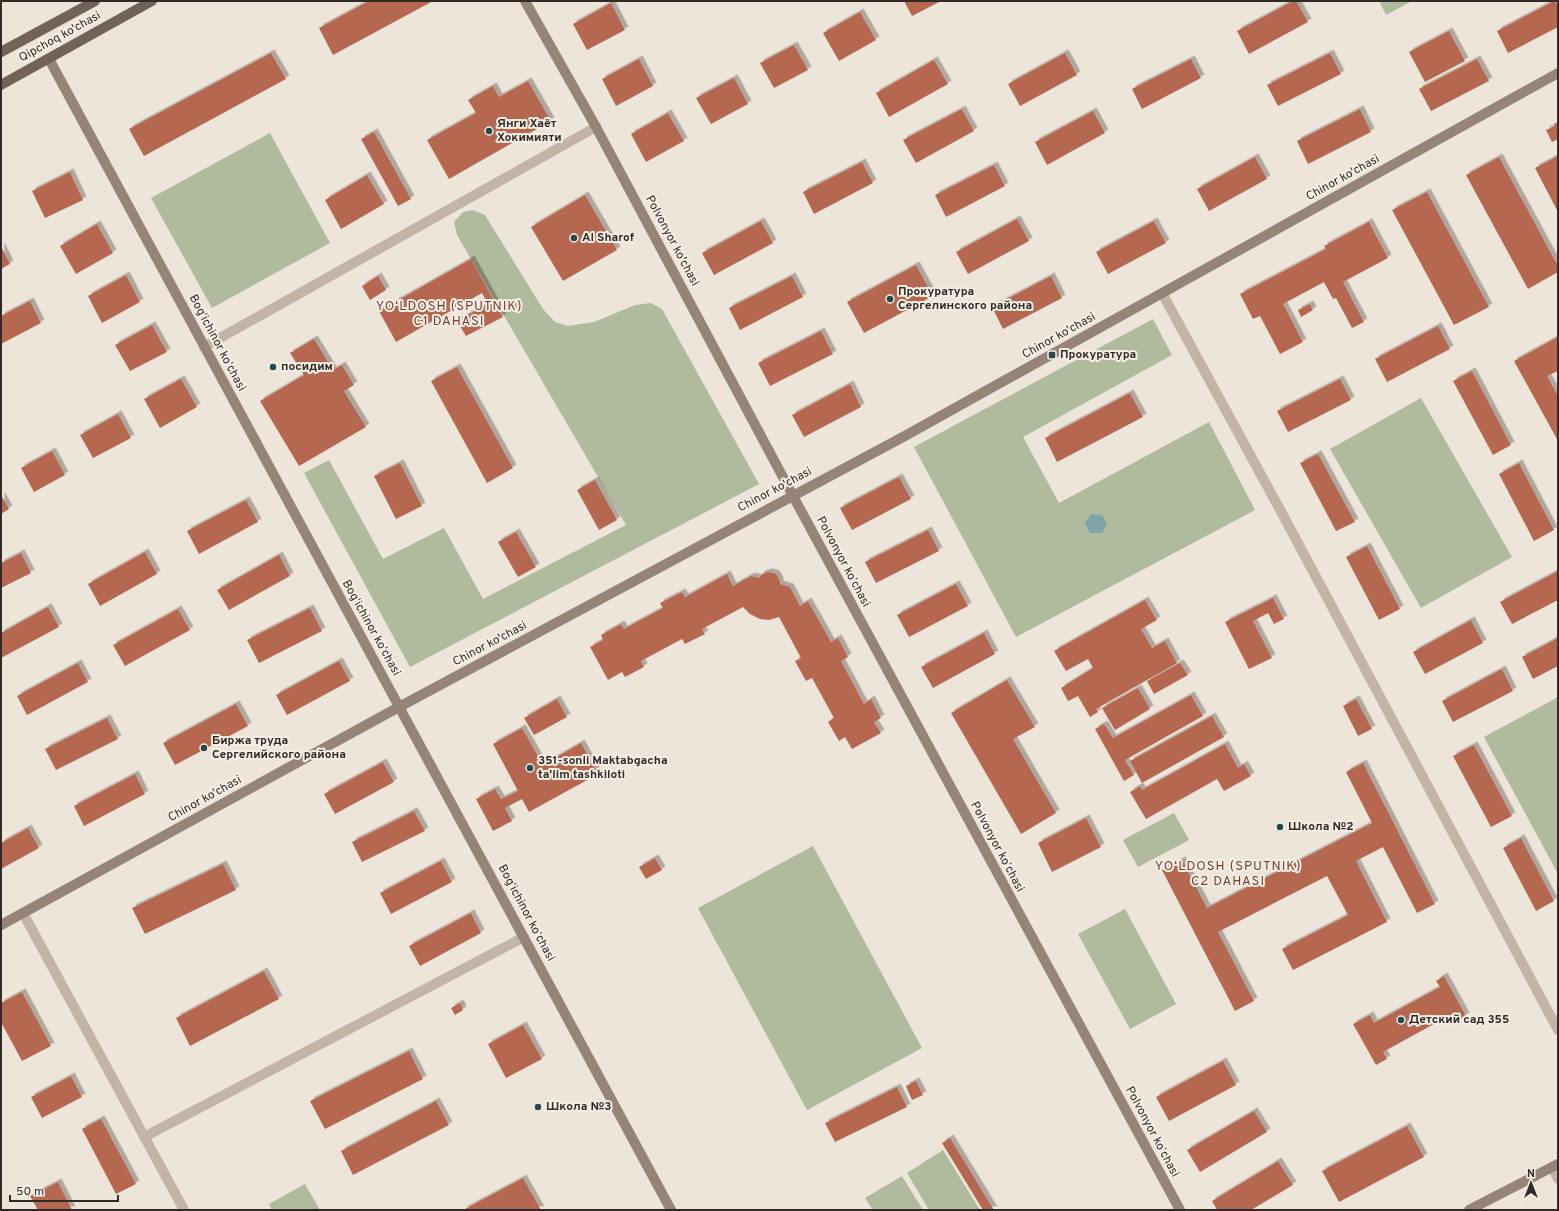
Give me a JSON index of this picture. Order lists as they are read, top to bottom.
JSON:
{
  "streets": {
    "main road": ["Qipchoq ko'chasi"],
    "street": [
      "Chinor ko'chasi",
      "Polvonyor ko'chasi",
      "Bogʻichinor koʻchasi",
      "Polvonyor koʻchasi"
    ]
  },
  "crossings": [
    ["Qipchoq ko'chasi", "Bogʻichinor koʻchasi"],
    ["Chinor ko'chasi", "Polvonyor ko'chasi"],
    ["Chinor ko'chasi", "Bogʻichinor koʻchasi"],
    ["Chinor ko'chasi", "Polvonyor koʻchasi"],
    ["Polvonyor ko'chasi", "Polvonyor koʻchasi"]
  ],
  "districts": ["YO‘LDOSH (SPUTNIK) C1 DAHASI", "YO‘LDOSH (SPUTNIK) C2 DAHASI"],
  "places": {
    "other": [
      "Янги Хаёт Хокимияти",
      "Al Sharof",
      "Прокуратура Сергелинского района",
      "посидим",
      "Биржа труда Сергелийского района",
      "351-sonli Maktabgacha ta'lim tashkiloti",
      "Школа №2",
      "Детский сад 355",
      "Школа №3"
    ],
    "transit": ["Прокуратура"]
  },
  "scale_bar": "50 m",
  "north": "top"
}
